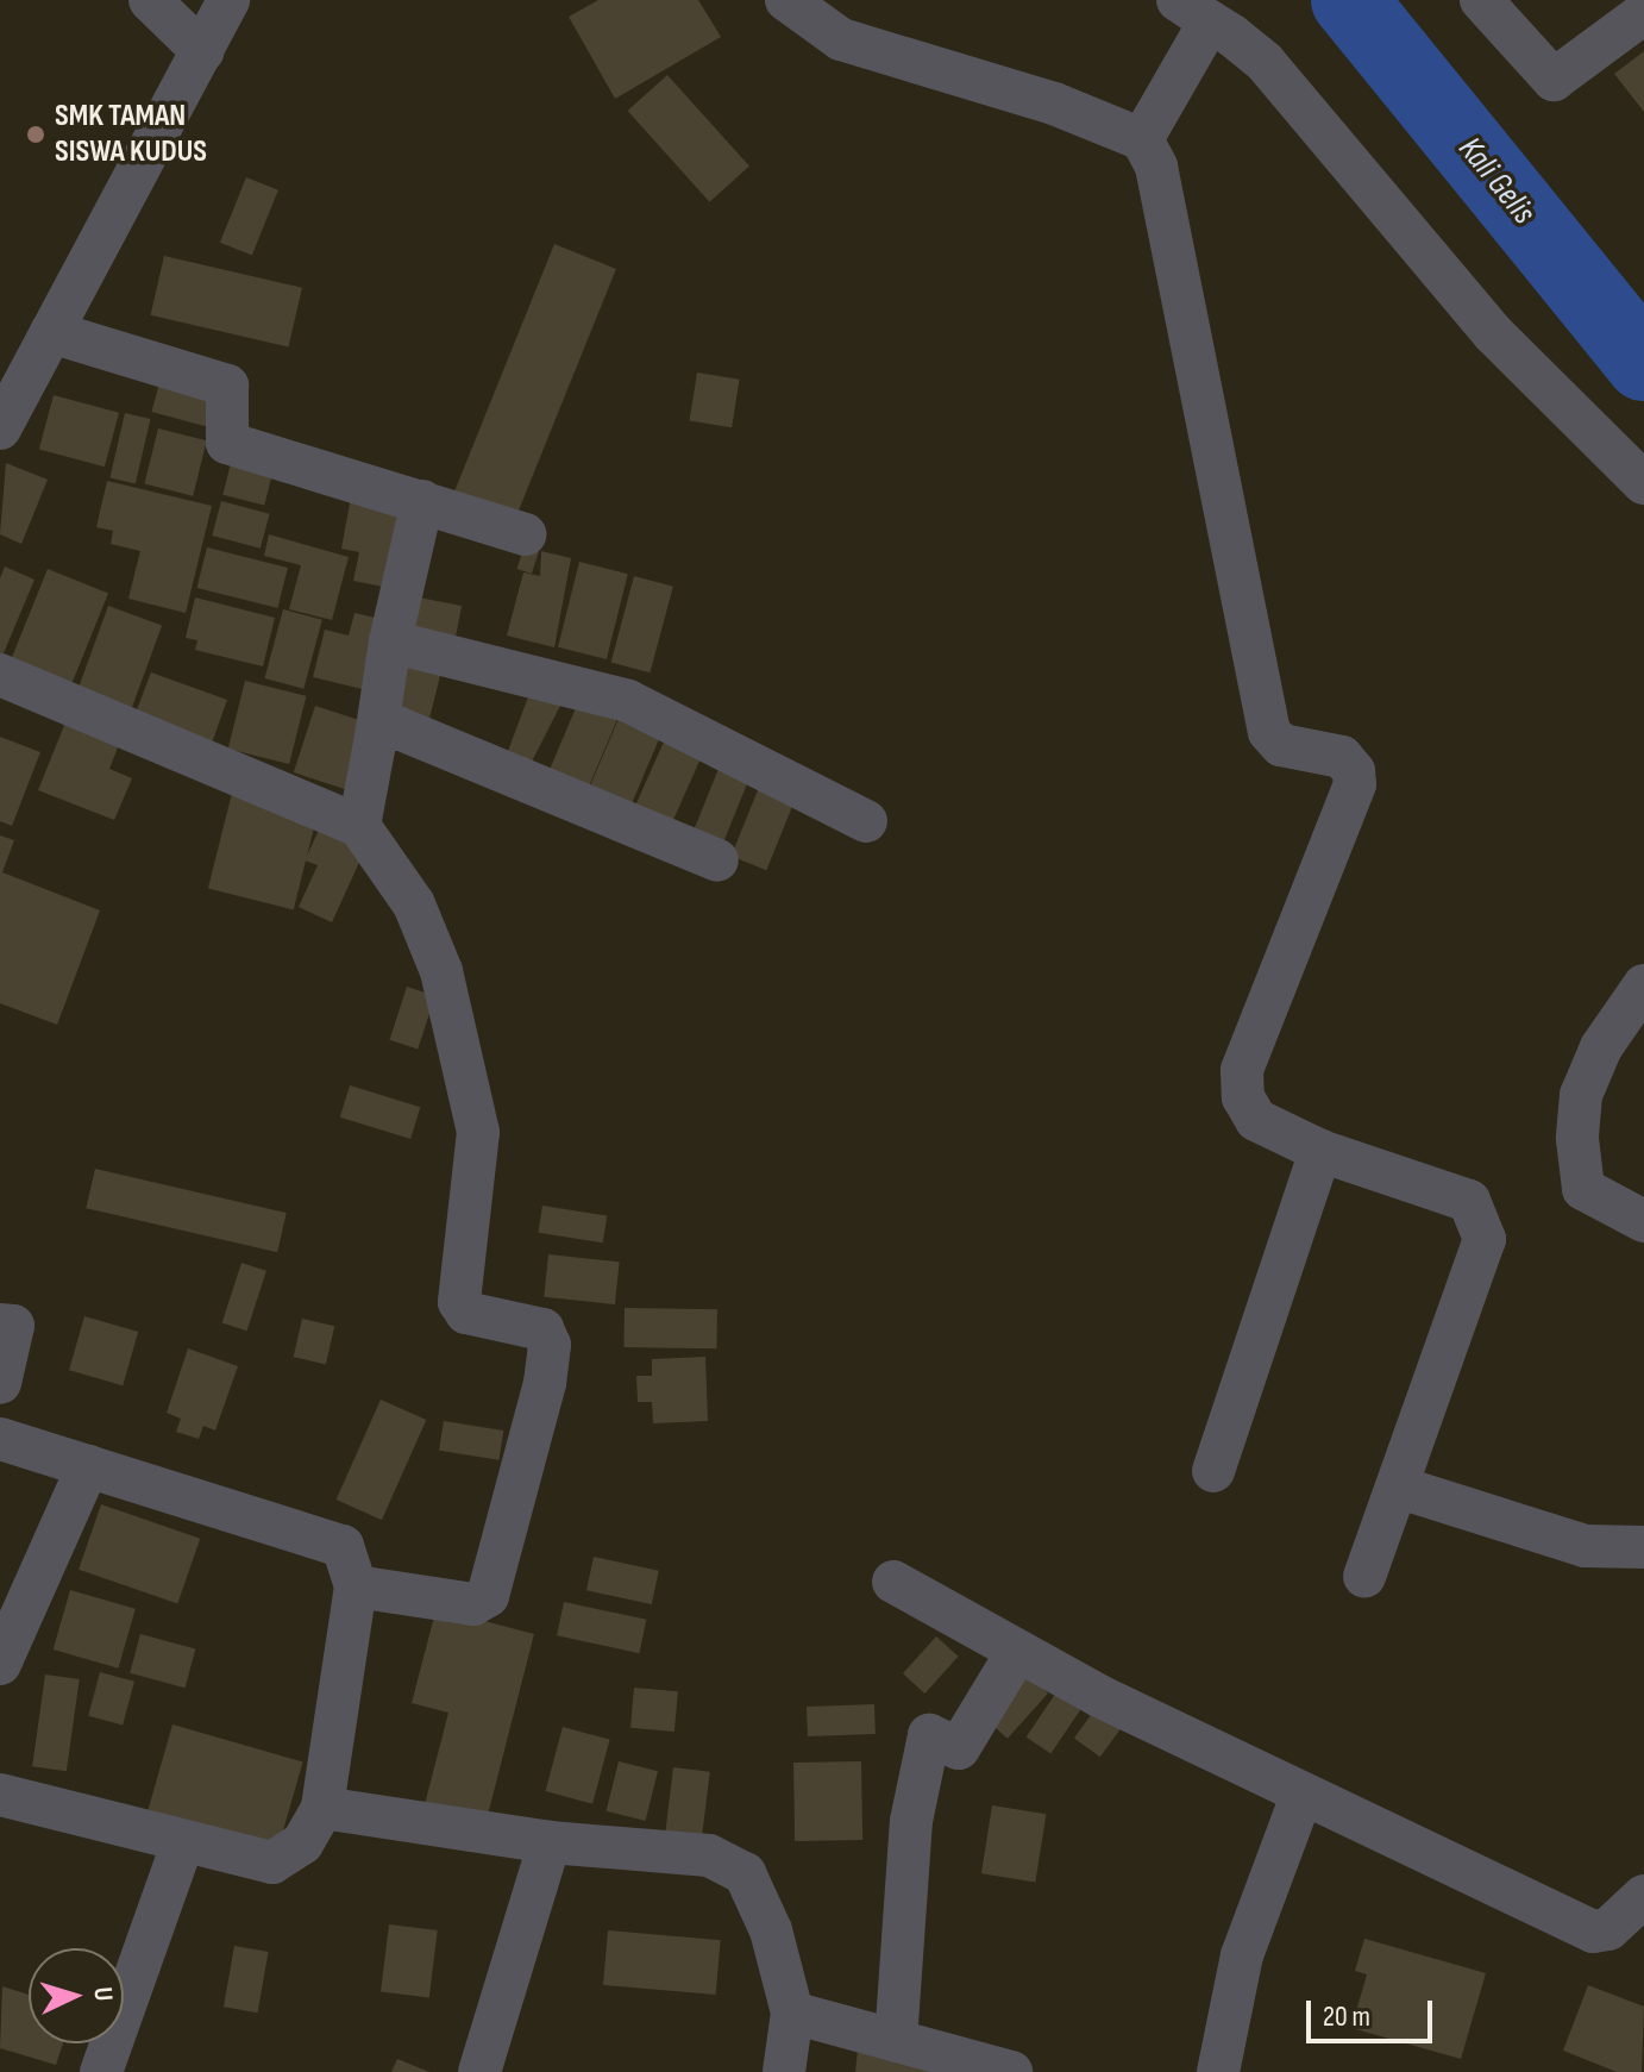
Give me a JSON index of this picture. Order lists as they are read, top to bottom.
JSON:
{
  "water": ["Kali Gelis"],
  "places": ["SMK TAMAN SISWA KUDUS"],
  "scale_bar": "20 m",
  "north": "right"
}
